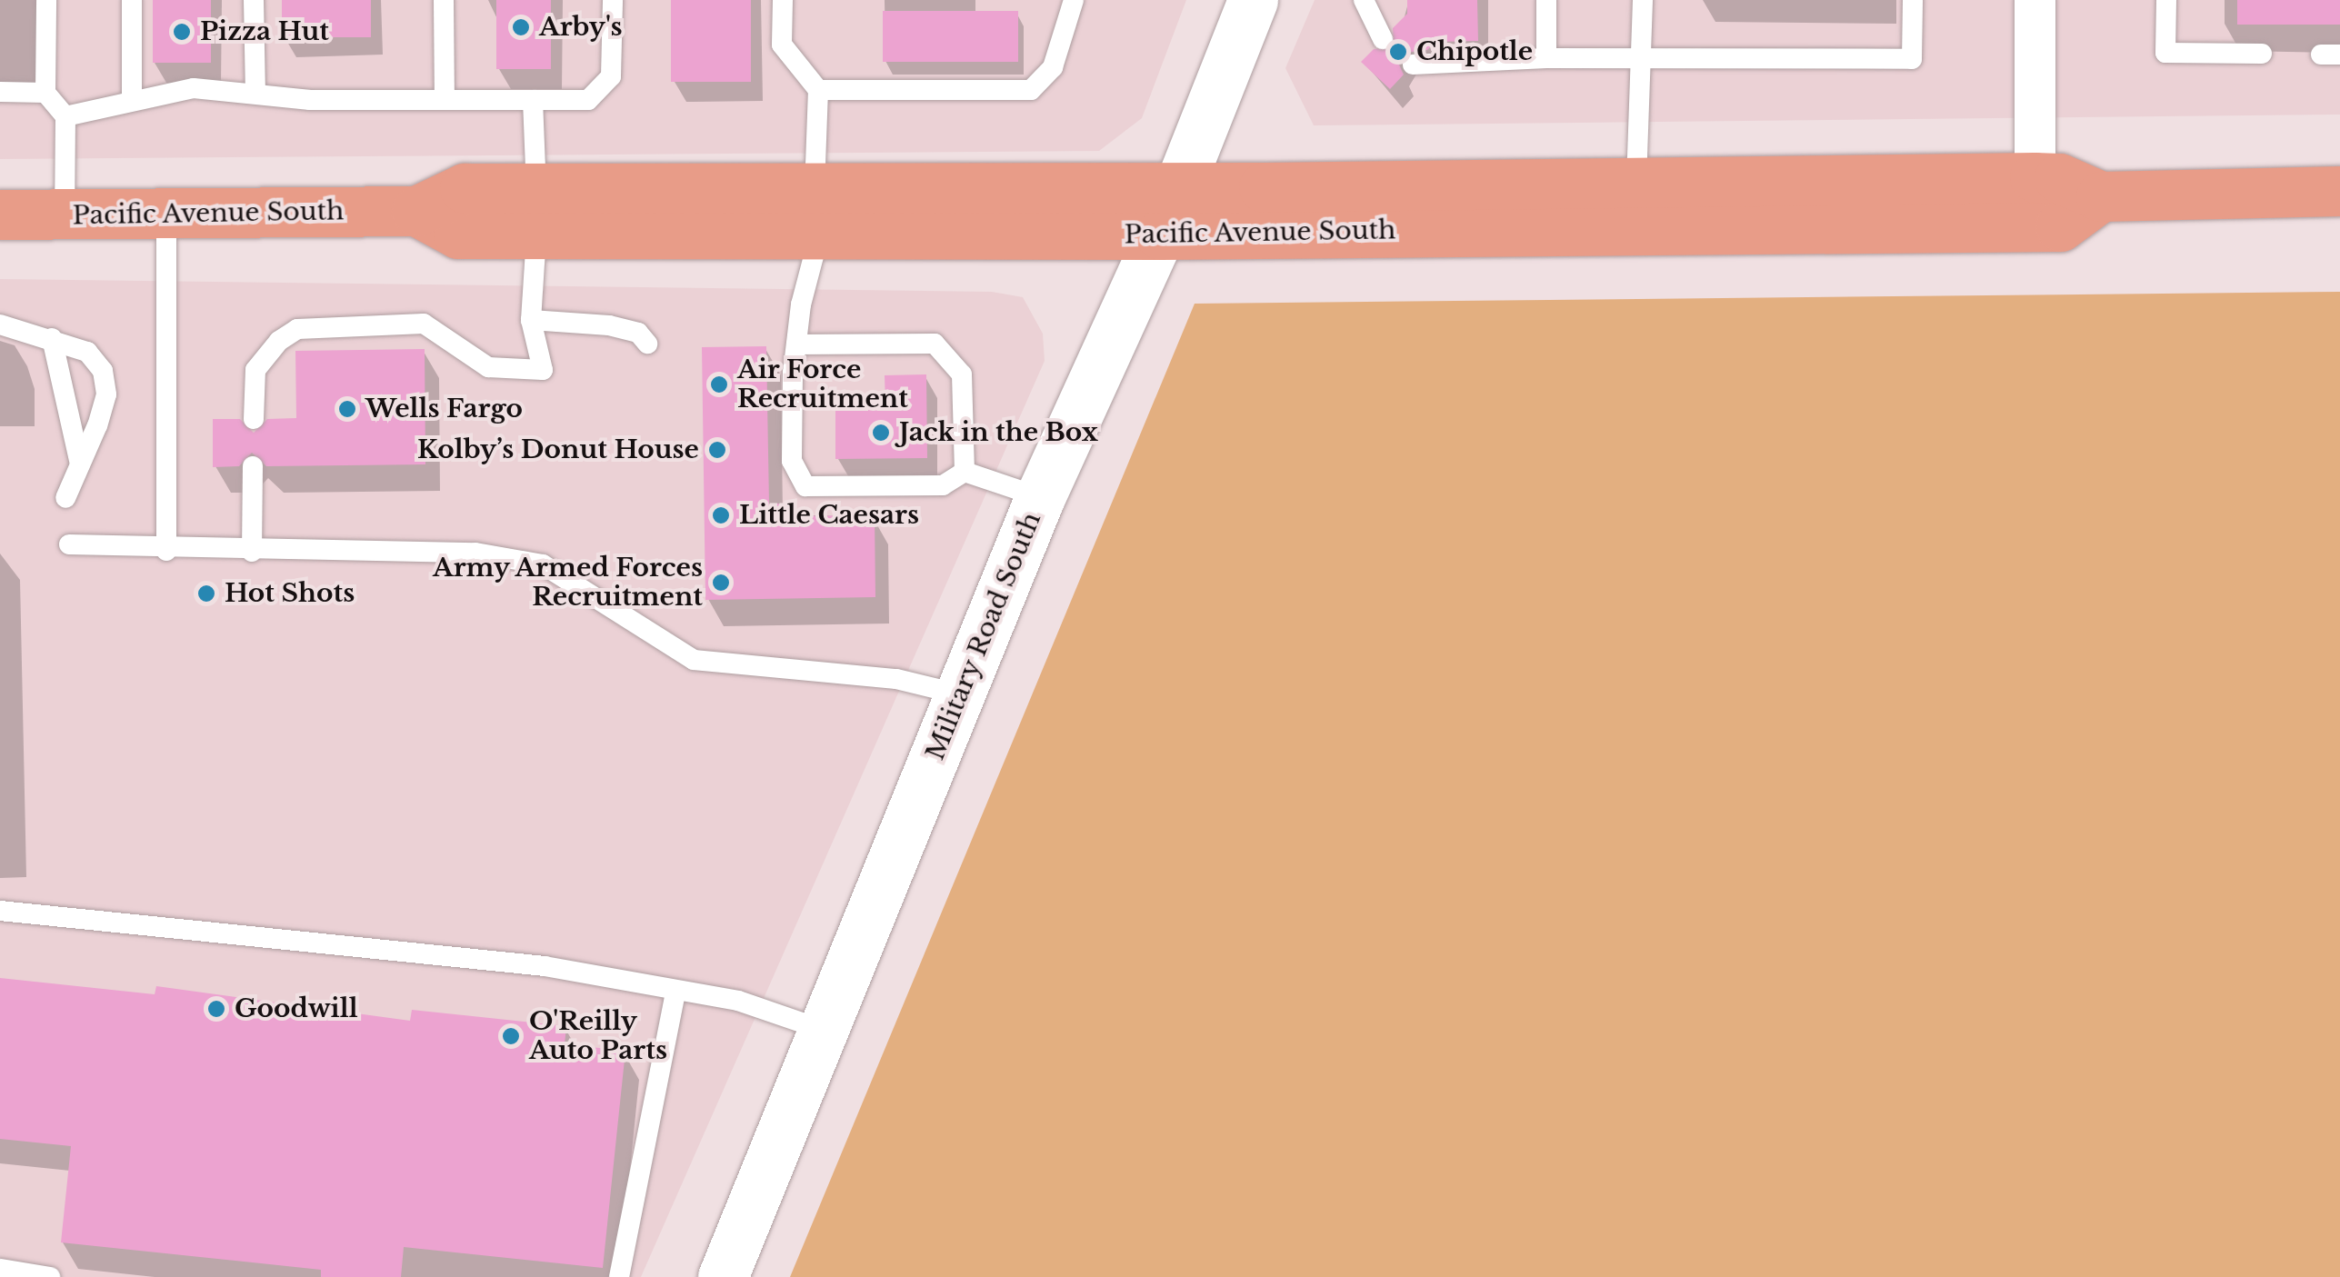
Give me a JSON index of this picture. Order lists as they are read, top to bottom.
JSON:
{
  "streets": {
    "main road": ["Pacific Avenue South", "Military Road South"]
  },
  "crossings": [
    ["Pacific Avenue South", "Military Road South"]
  ],
  "places": [
    "Arby's",
    "Pizza Hut",
    "Chipotle",
    "Air Force Recruitment",
    "Wells Fargo",
    "Jack in the Box",
    "Kolby’s Donut House",
    "Little Caesars",
    "Army Armed Forces Recruitment",
    "Hot Shots",
    "Goodwill",
    "O'Reilly Auto Parts"
  ]
}
